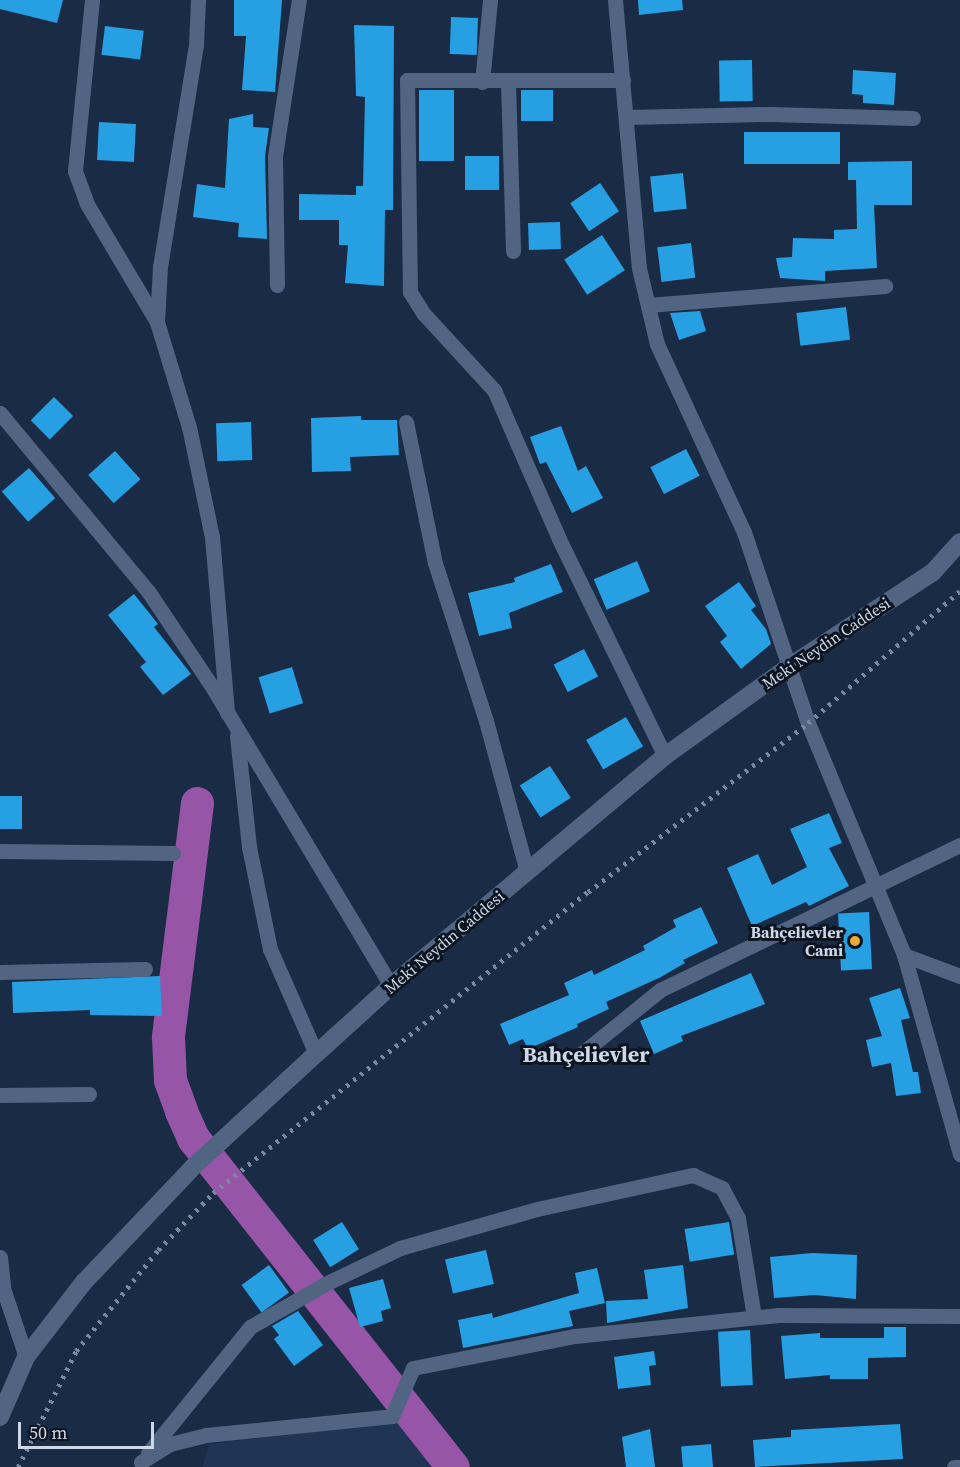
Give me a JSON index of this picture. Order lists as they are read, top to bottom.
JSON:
{
  "streets": {
    "street": ["Meki Neydin Caddesi"]
  },
  "districts": ["Bahçelievler"],
  "places": ["Bahçelievler Cami"],
  "scale_bar": "50 m"
}
